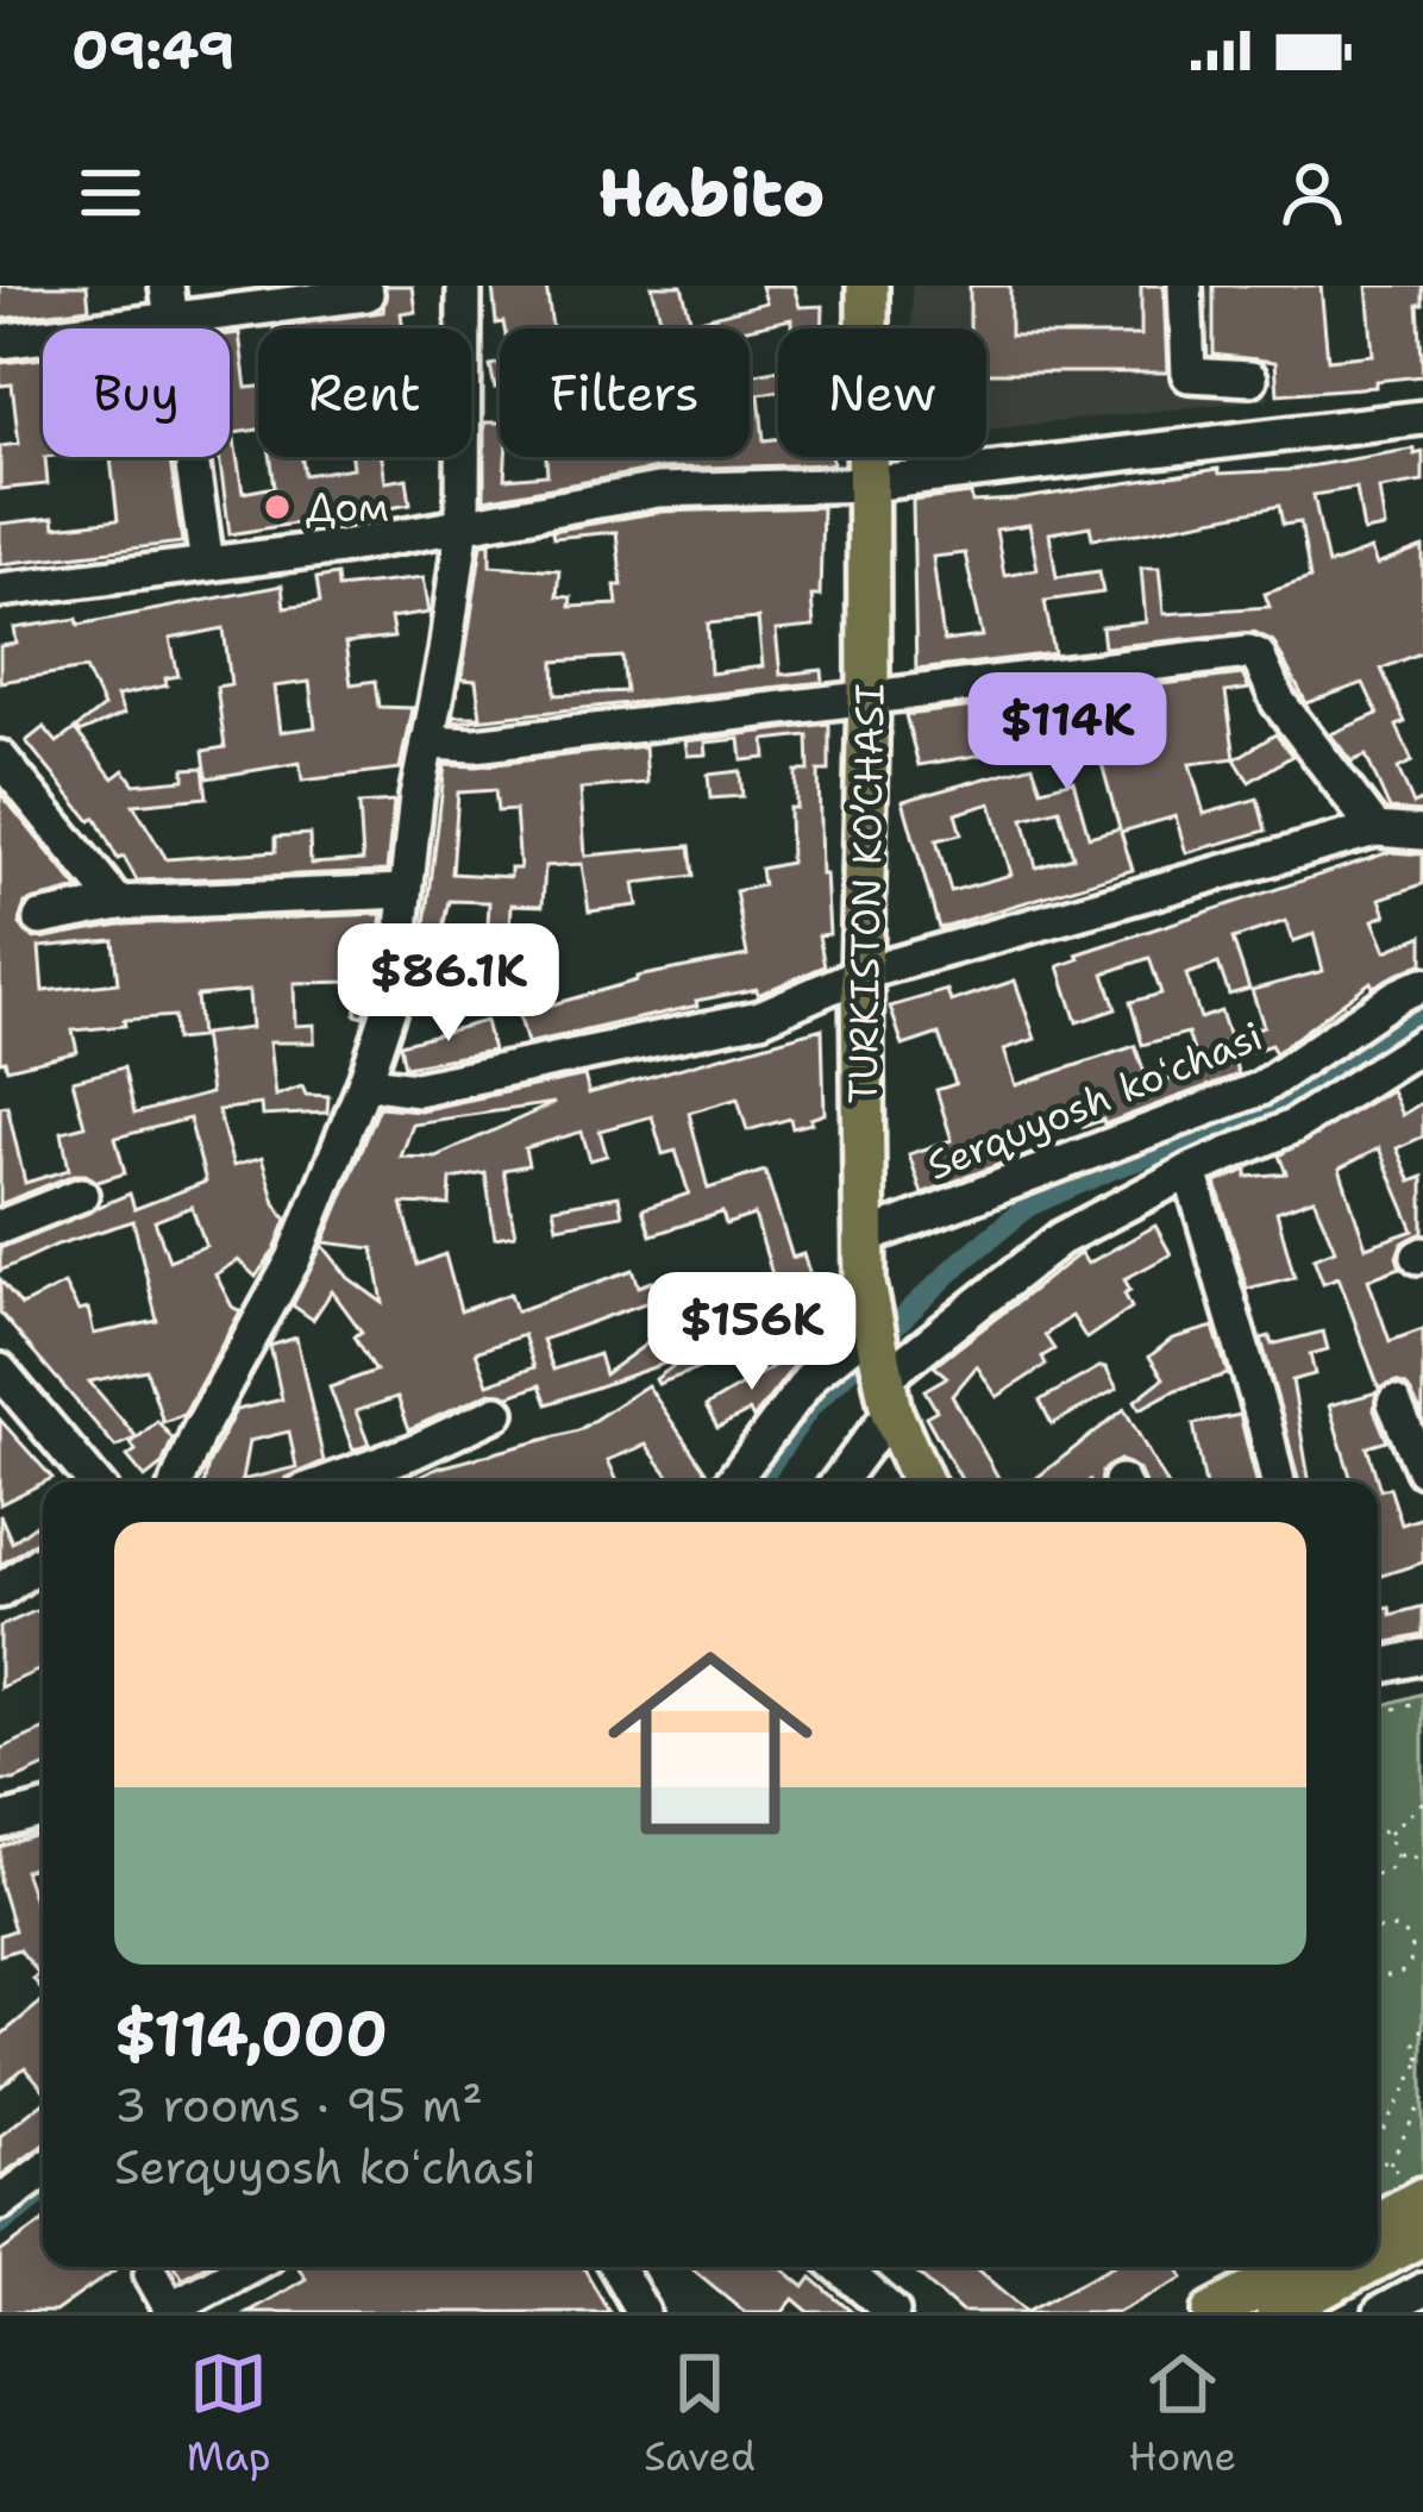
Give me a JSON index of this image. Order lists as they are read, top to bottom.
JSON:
{
  "streets": {
    "main road": ["TURKISTON KO’CHASI"],
    "street": ["Serquyosh koʻchasi"]
  },
  "crossings": [
    ["TURKISTON KO’CHASI", "Serquyosh koʻchasi"]
  ],
  "places": ["Дом"],
  "page": {
    "status": "09:49",
    "header": "Habito",
    "chip": [
      "Buy",
      "Rent",
      "Filters",
      "New"
    ],
    "price": ["$114K", "$86.1K", "$156K"],
    "list": [
      {
        "name": "$114,000",
        "note": "3 rooms · 95 m² · Serquyosh koʻchasi"
      }
    ],
    "tabs": ["Map", "Saved", "Home"]
  }
}
